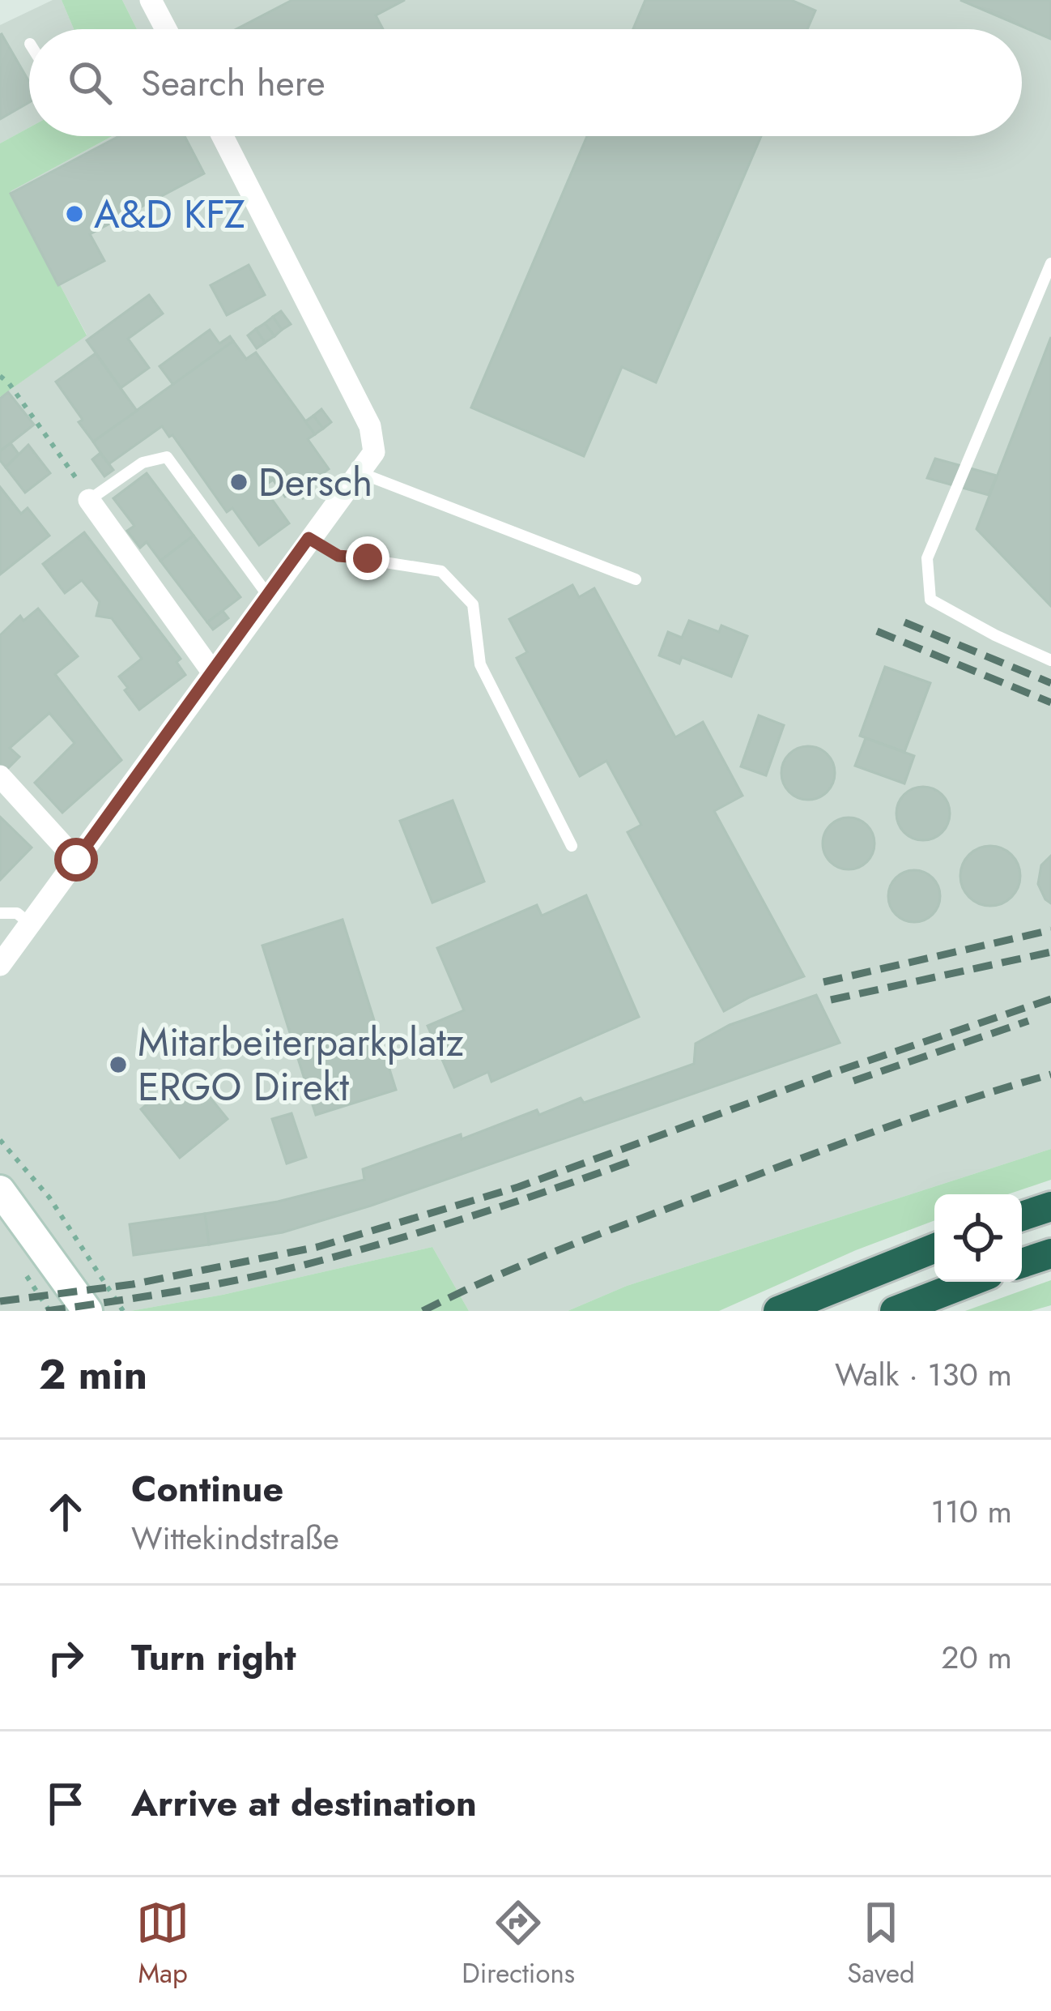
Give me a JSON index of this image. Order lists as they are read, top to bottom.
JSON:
{
  "places": ["A&D KFZ", "Dersch", "Mitarbeiterparkplatz ERGO Direkt"],
  "page": {
    "search": "Search here",
    "heading": ["2 min", "Walk · 130 m"],
    "list": [
      ["Continue", "Wittekindstraße", "110 m"],
      ["Turn right", "20 m"],
      "Arrive at destination"
    ],
    "nav": ["Map", "Directions", "Saved"]
  }
}
